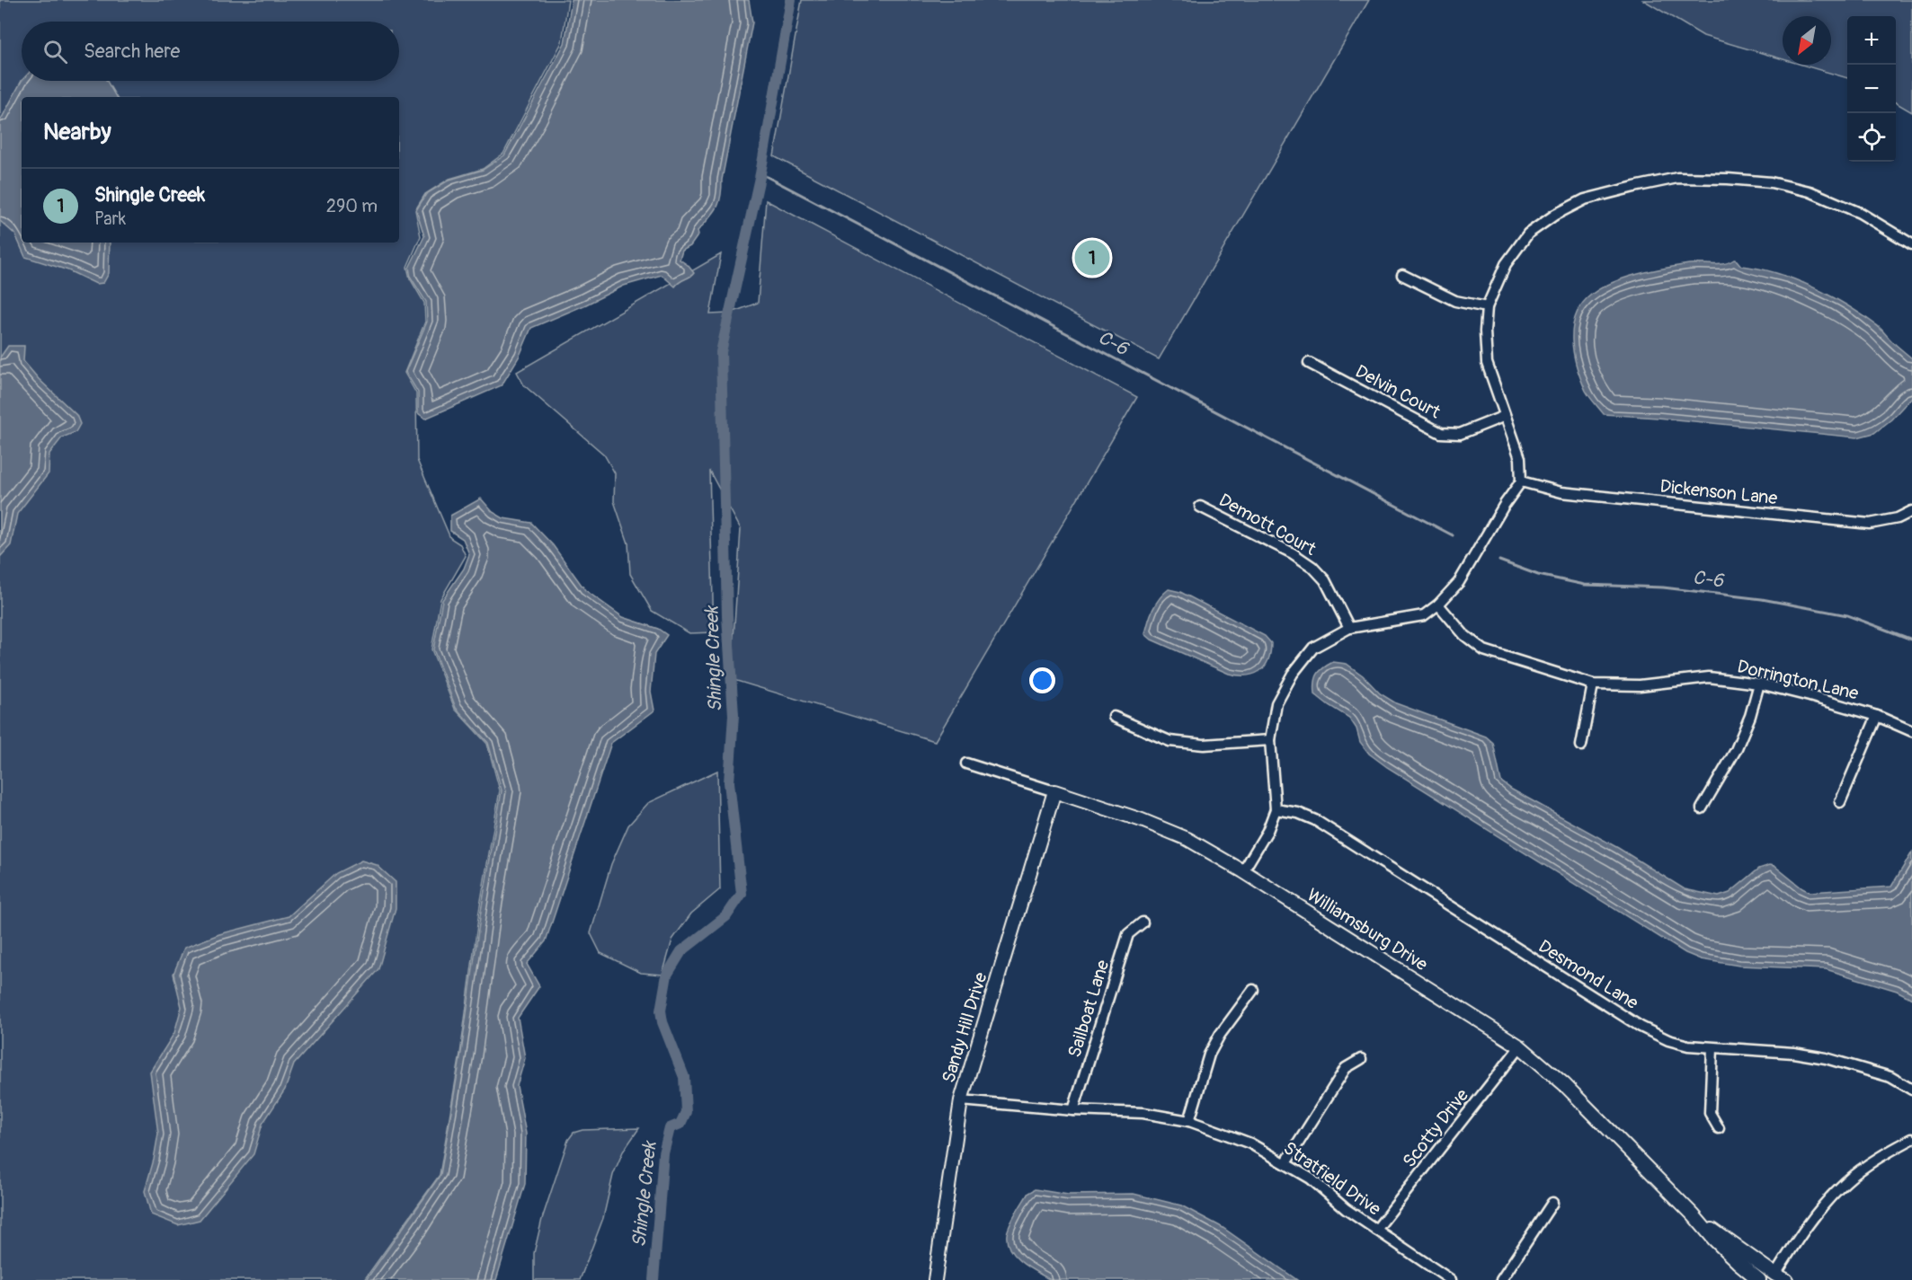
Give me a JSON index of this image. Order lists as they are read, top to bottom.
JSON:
{
  "streets": {
    "street": [
      "Delvin Court",
      "Dickenson Lane",
      "Demott Court",
      "Dorrington Lane",
      "Williamsburg Drive",
      "Desmond Lane",
      "Sailboat Lane",
      "Sandy Hill Drive",
      "Scotty Drive",
      "Stratfield Drive"
    ]
  },
  "crossings": [
    ["Williamsburg Drive", "Sandy Hill Drive"],
    ["Williamsburg Drive", "Scotty Drive"],
    ["Sailboat Lane", "Stratfield Drive"],
    ["Sandy Hill Drive", "Stratfield Drive"],
    ["Scotty Drive", "Stratfield Drive"]
  ],
  "water": ["C-6", "Shingle Creek"],
  "north": "bottom left",
  "page": {
    "map_buttons": ["+", "−"],
    "search": "Search here",
    "heading": "Nearby",
    "list": [
      {
        "mark": "1",
        "name": "Shingle Creek",
        "note": "Park",
        "value": "290 m"
      }
    ],
    "pins": "1"
  }
}
